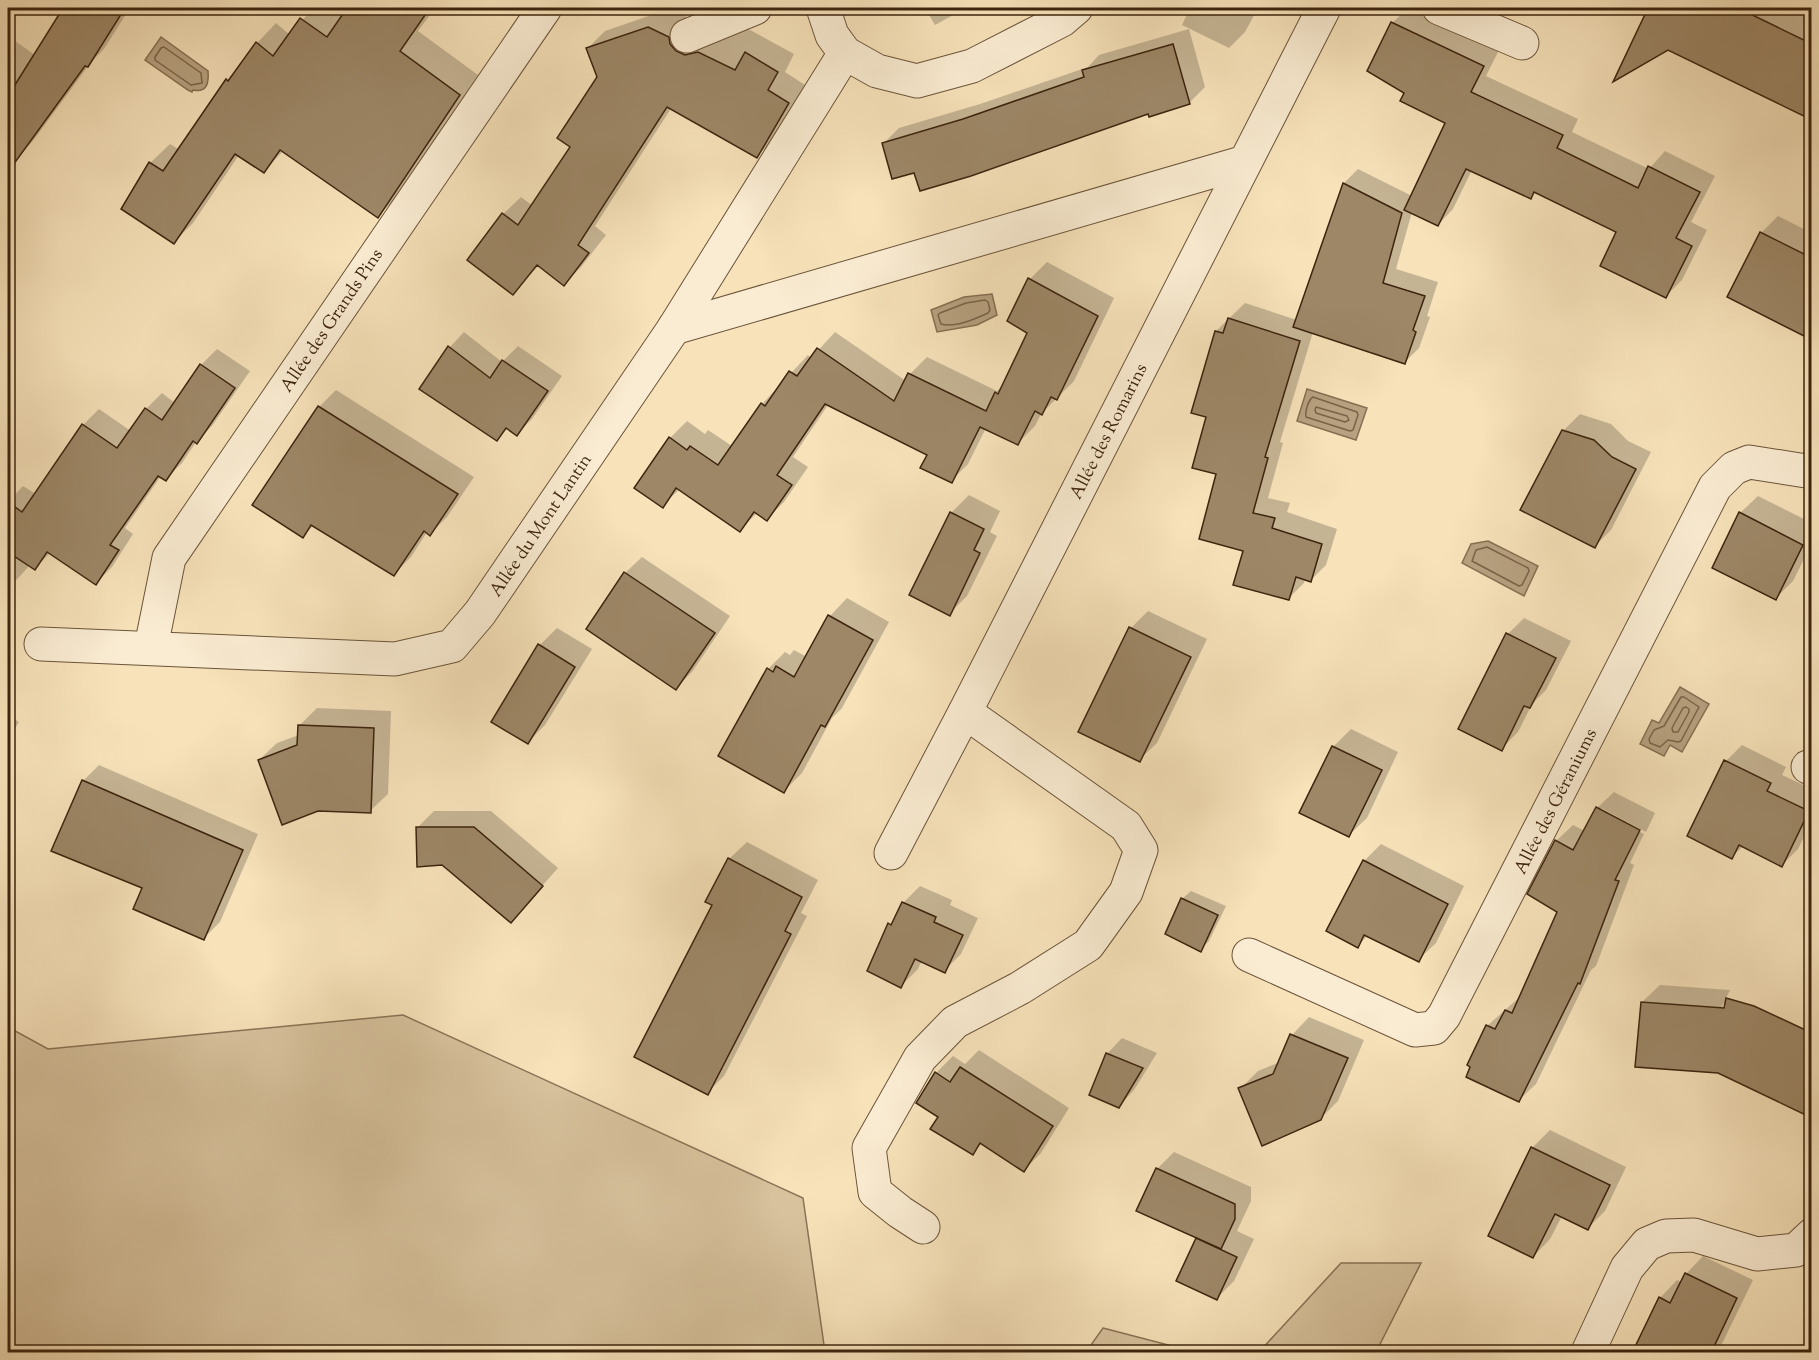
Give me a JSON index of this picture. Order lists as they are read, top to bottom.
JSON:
{
  "streets": {
    "street": [
      "Allée des Grands Pins",
      "Allée des Romarins",
      "Allée du Mont Lantin",
      "Allée des Géraniums"
    ]
  },
  "crossings": [
    ["Allée des Grands Pins", "Allée du Mont Lantin"]
  ]
}
